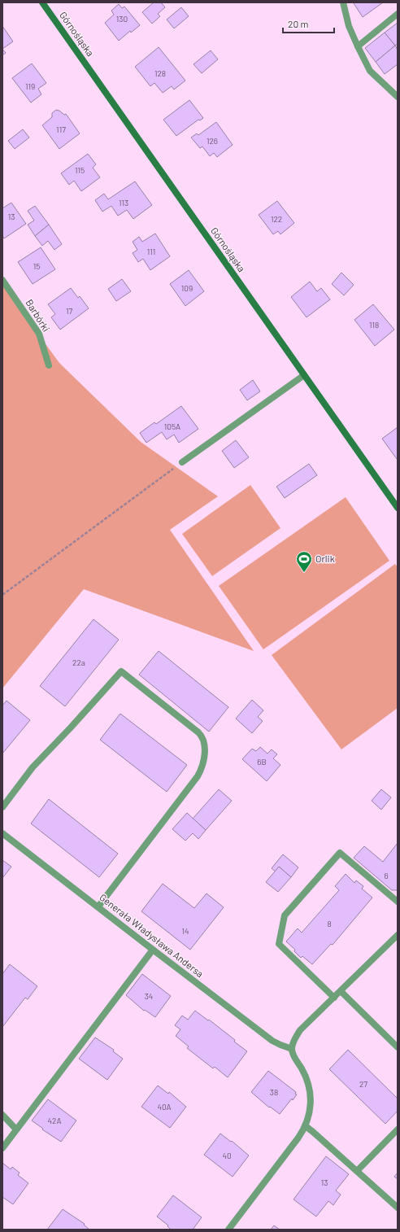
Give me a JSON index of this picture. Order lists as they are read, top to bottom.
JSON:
{
  "streets": {
    "street": ["Górnośląska", "Barbórki", "Generała Władysława Andersa"]
  },
  "places": {
    "sports": ["Orlik"]
  },
  "house_numbers": [
    "130",
    "128",
    "119",
    "117",
    "126",
    "115",
    "113",
    "13",
    "122",
    "111",
    "15",
    "109",
    "17",
    "118",
    "105A",
    "22a",
    "6B",
    "6",
    "8",
    "14",
    "34",
    "27",
    "38",
    "40A",
    "42A",
    "40",
    "13"
  ],
  "scale_bar": "20 m"
}
